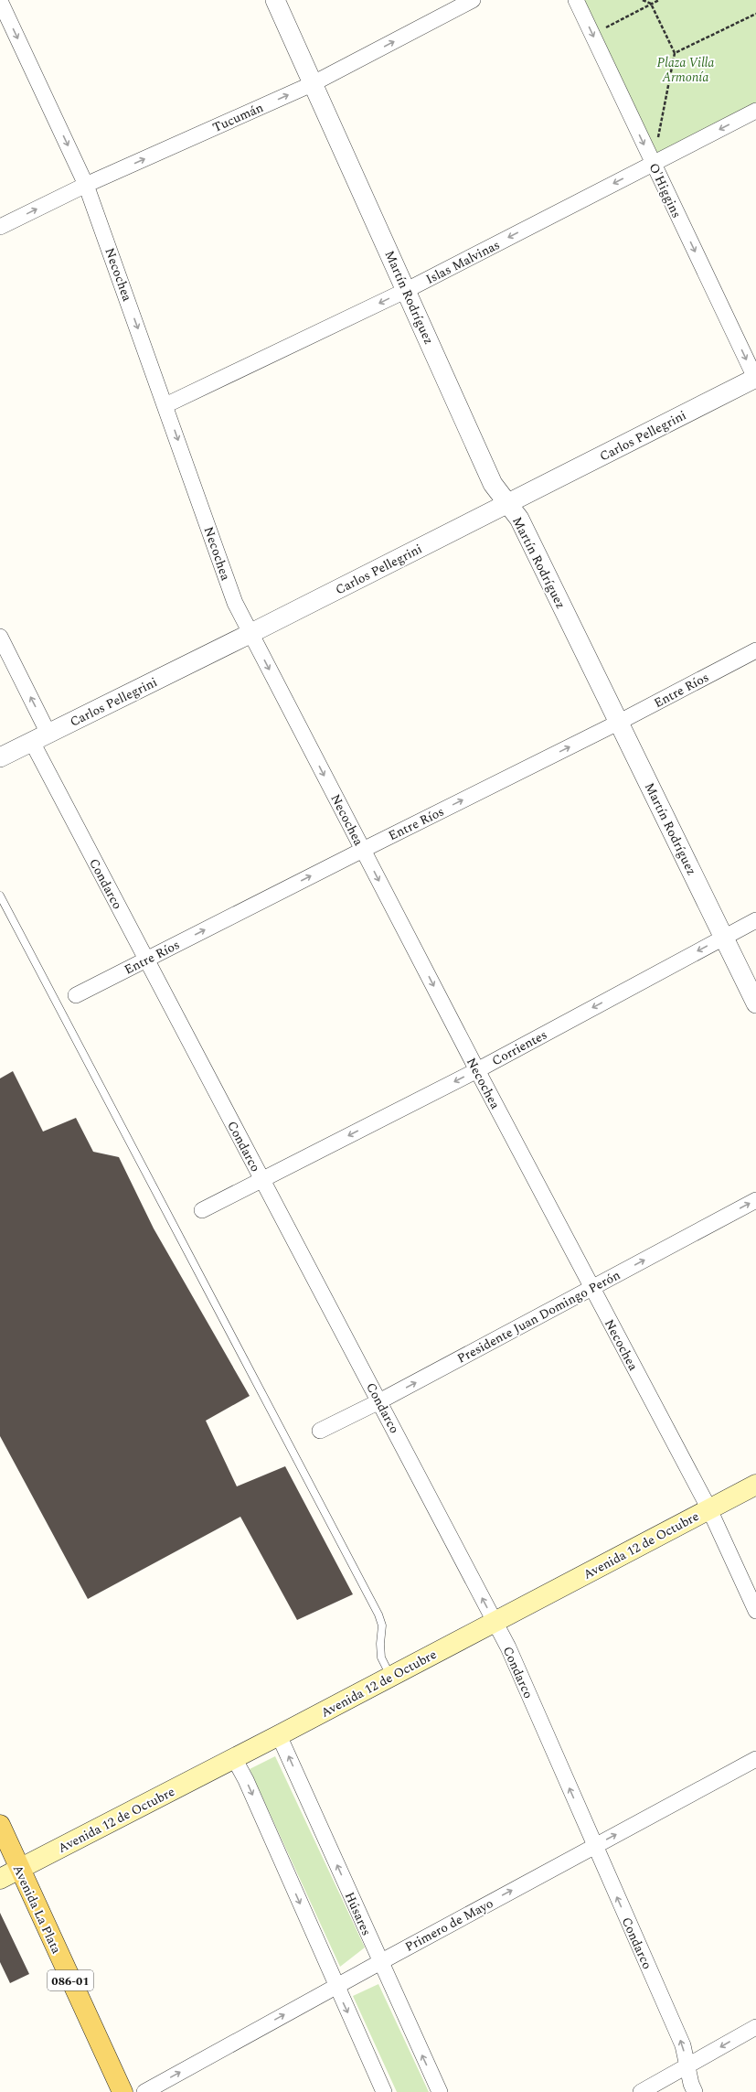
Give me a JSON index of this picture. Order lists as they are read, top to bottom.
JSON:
{
  "streets": {
    "main road": ["Avenida 12 de Octubre", "Avenida La Plata", "086-01"],
    "street": [
      "Tucumán",
      "O'Higgins",
      "Islas Malvinas",
      "Necochea",
      "Martín Rodríguez",
      "Carlos Pellegrini",
      "Entre Ríos",
      "Condarco",
      "Corrientes",
      "Presidente Juan Domingo Perón",
      "Húsares",
      "Primero de Mayo"
    ]
  },
  "crossings": [
    ["Tucumán", "Necochea"],
    ["Tucumán", "Martín Rodríguez"],
    ["O'Higgins", "Islas Malvinas"],
    ["O'Higgins", "Carlos Pellegrini"],
    ["Islas Malvinas", "Necochea"],
    ["Islas Malvinas", "Martín Rodríguez"],
    ["Necochea", "Carlos Pellegrini"],
    ["Necochea", "Entre Ríos"],
    ["Necochea", "Corrientes"],
    ["Necochea", "Presidente Juan Domingo Perón"],
    ["Necochea", "Avenida 12 de Octubre"],
    ["Martín Rodríguez", "Carlos Pellegrini"],
    ["Martín Rodríguez", "Entre Ríos"],
    ["Martín Rodríguez", "Corrientes"],
    ["Carlos Pellegrini", "Condarco"],
    ["Entre Ríos", "Condarco"],
    ["Condarco", "Corrientes"],
    ["Condarco", "Presidente Juan Domingo Perón"],
    ["Condarco", "Avenida 12 de Octubre"],
    ["Condarco", "Primero de Mayo"],
    ["Avenida 12 de Octubre", "Avenida La Plata"],
    ["Avenida 12 de Octubre", "Húsares"],
    ["Húsares", "Primero de Mayo"]
  ],
  "one_way": [
    "Tucumán",
    "O'Higgins",
    "Islas Malvinas",
    "Necochea",
    "Entre Ríos",
    "Condarco",
    "Corrientes",
    "Presidente Juan Domingo Perón",
    "Primero de Mayo"
  ],
  "parks": ["Plaza Villa Armonía"]
}
